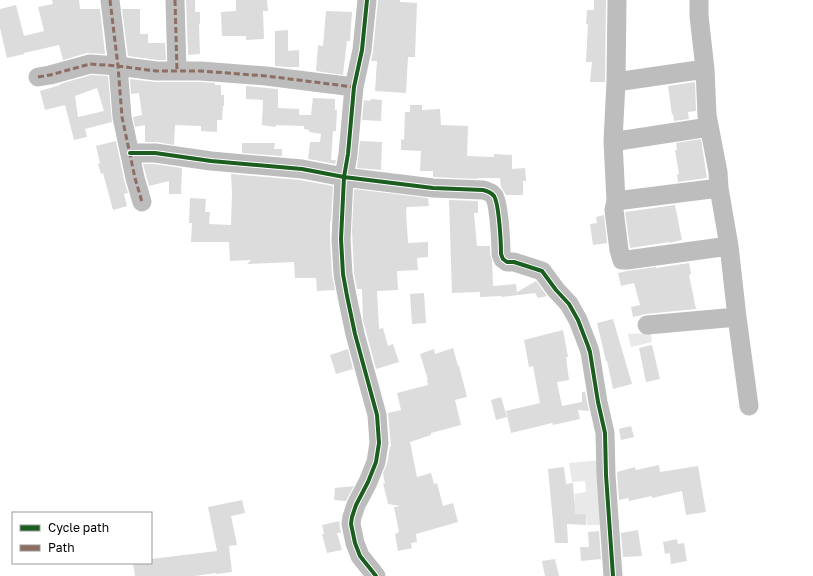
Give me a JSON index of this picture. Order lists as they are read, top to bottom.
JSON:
{
  "legend": ["Cycle path", "Path"]
}
